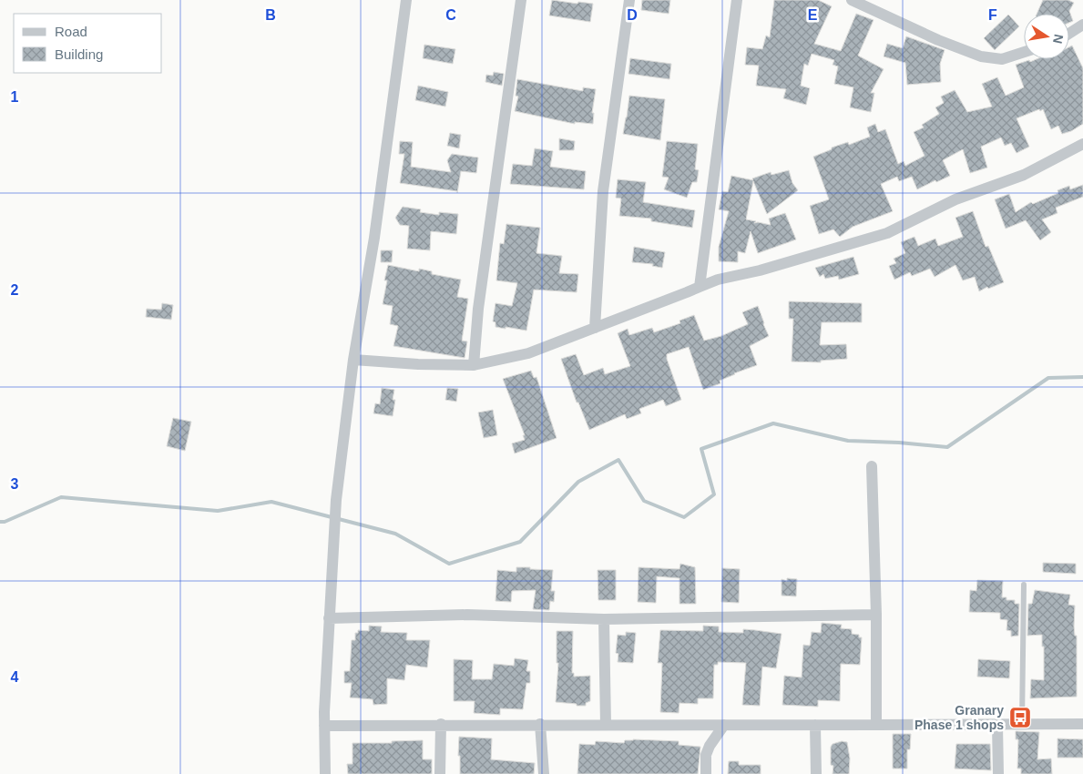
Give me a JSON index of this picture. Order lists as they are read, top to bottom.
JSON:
{
  "places": {
    "bus stop": ["Granary Phase 1 shops"]
  },
  "legend": ["Road", "Building"],
  "north": "right",
  "grid": {
    "columns": [
      "B",
      "C",
      "D",
      "E",
      "F"
    ],
    "rows": [
      "1",
      "2",
      "3",
      "4"
    ]
  }
}
